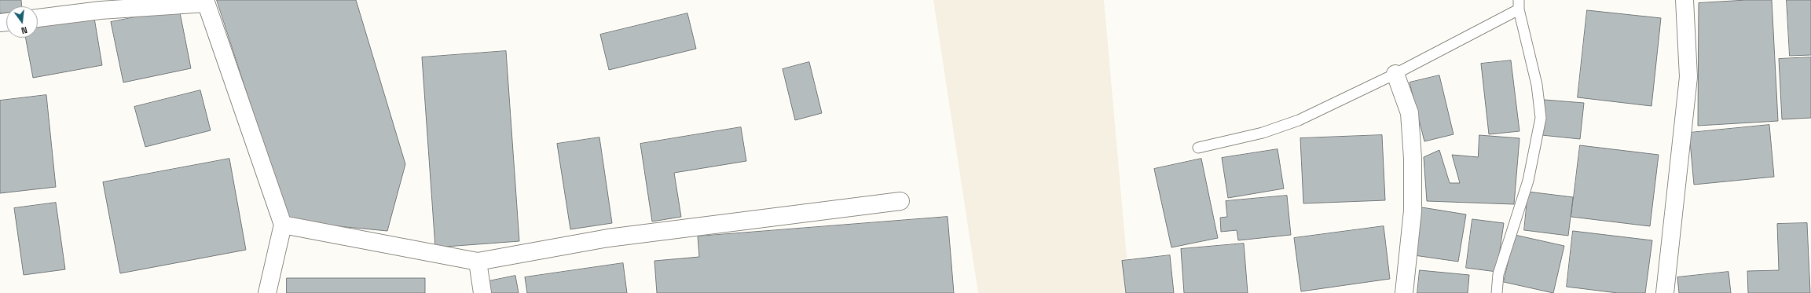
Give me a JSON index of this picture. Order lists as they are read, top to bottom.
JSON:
{
  "north": "bottom"
}
